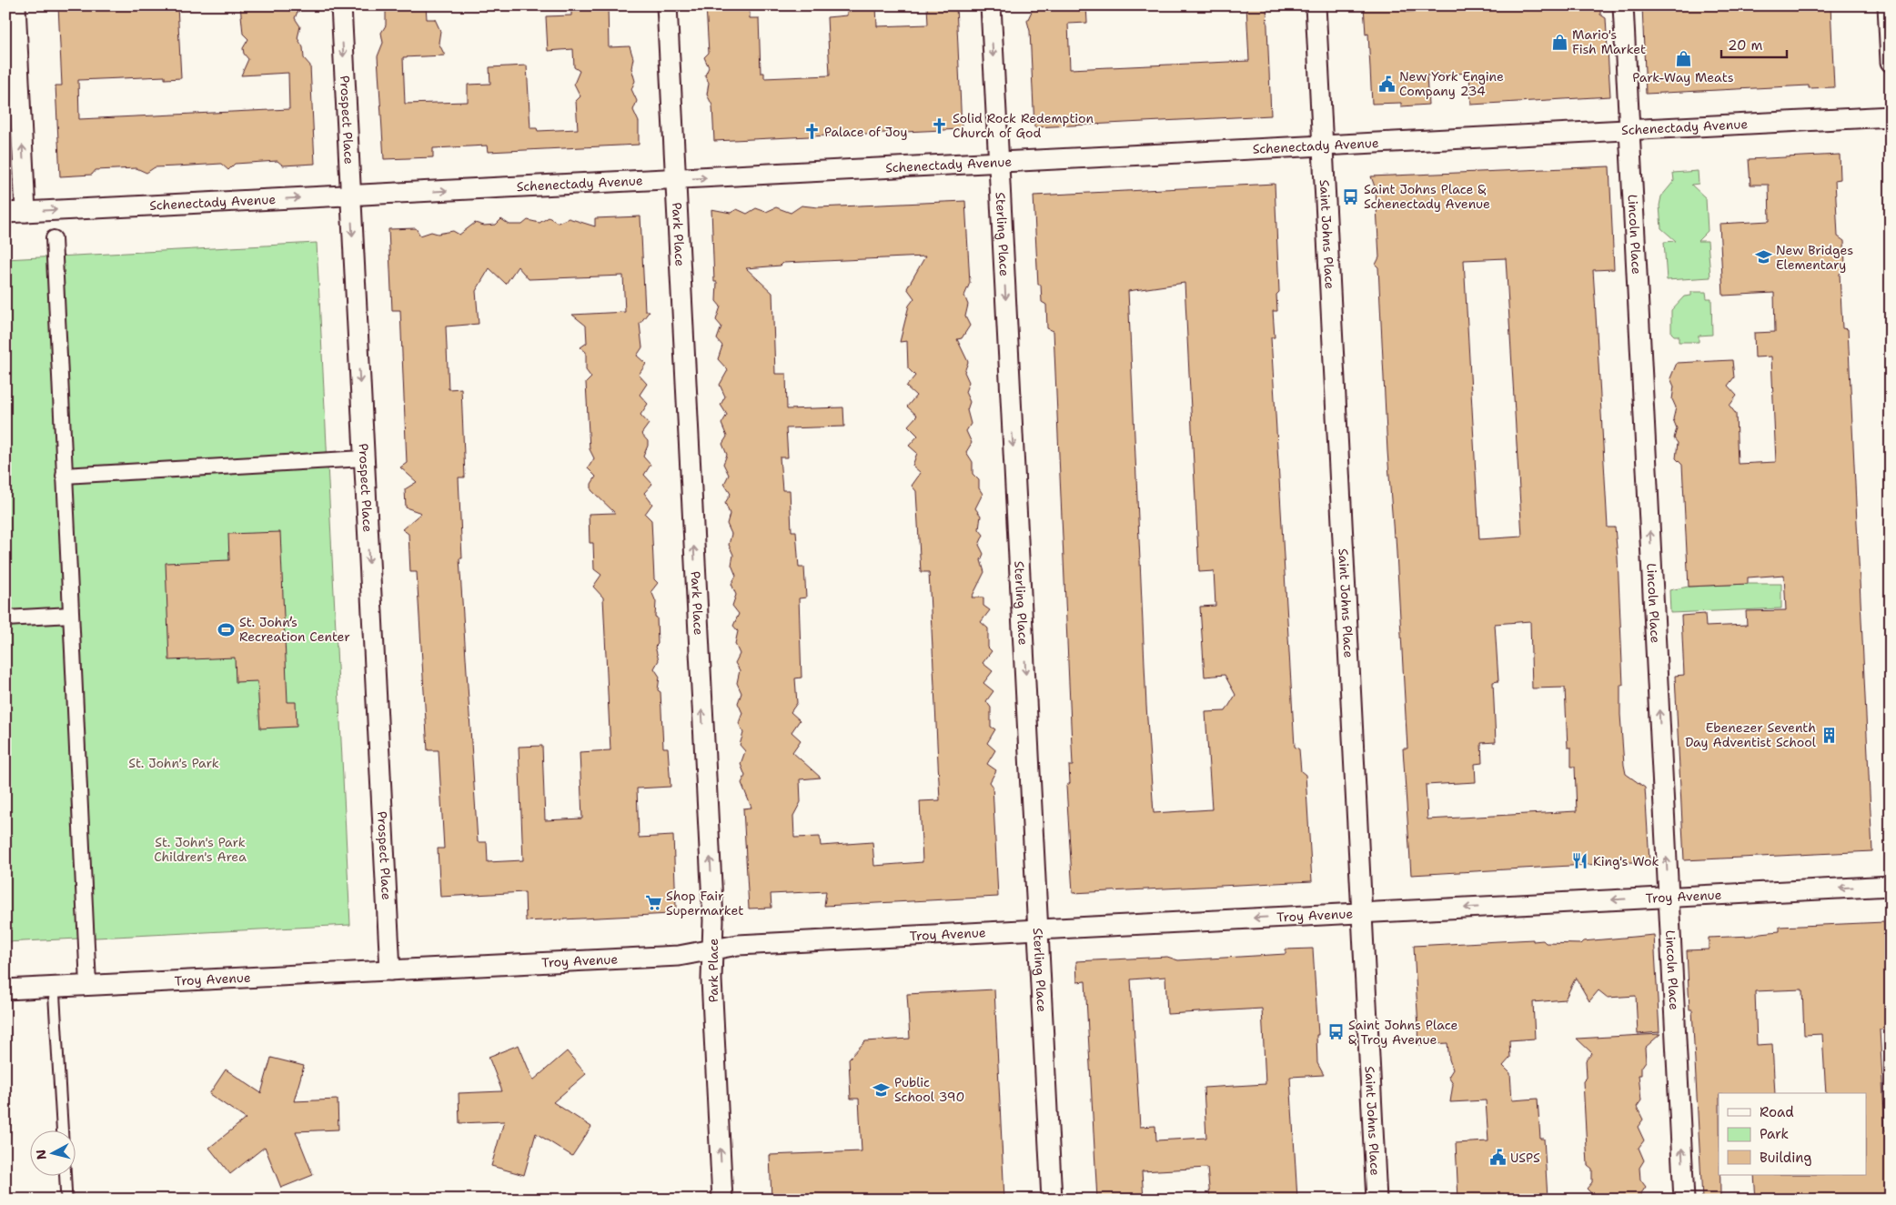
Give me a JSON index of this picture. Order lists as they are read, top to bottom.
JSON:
{
  "streets": {
    "street": [
      "Prospect Place",
      "Schenectady Avenue",
      "Park Place",
      "Sterling Place",
      "Saint Johns Place",
      "Lincoln Place",
      "Troy Avenue"
    ]
  },
  "crossings": [
    ["Prospect Place", "Schenectady Avenue"],
    ["Prospect Place", "Troy Avenue"],
    ["Schenectady Avenue", "Park Place"],
    ["Schenectady Avenue", "Sterling Place"],
    ["Schenectady Avenue", "Saint Johns Place"],
    ["Schenectady Avenue", "Lincoln Place"],
    ["Park Place", "Troy Avenue"],
    ["Sterling Place", "Troy Avenue"],
    ["Saint Johns Place", "Troy Avenue"],
    ["Lincoln Place", "Troy Avenue"]
  ],
  "one_way": [
    "Prospect Place",
    "Schenectady Avenue",
    "Park Place",
    "Sterling Place",
    "Lincoln Place",
    "Troy Avenue"
  ],
  "parks": ["St. John's Park", "St. John's Park Children's Area"],
  "places": {
    "shop": ["Mario's Fish Market", "Park-Way Meats"],
    "public building": ["New York Engine Company 234", "USPS"],
    "church": ["Solid Rock Redemption Church of God", "Palace of Joy"],
    "bus stop": ["Saint Johns Place & Schenectady Avenue", "Saint Johns Place & Troy Avenue"],
    "school or university": ["New Bridges Elementary", "Public School 390"],
    "sports": ["St. John’s Recreation Center"],
    "building": ["Ebenezer Seventh Day Adventist School"],
    "restaurant": ["King's Wok"],
    "supermarket": ["Shop Fair Supermarket"]
  },
  "legend": ["Road", "Park", "Building"],
  "scale_bar": "20 m",
  "north": "left"
}
